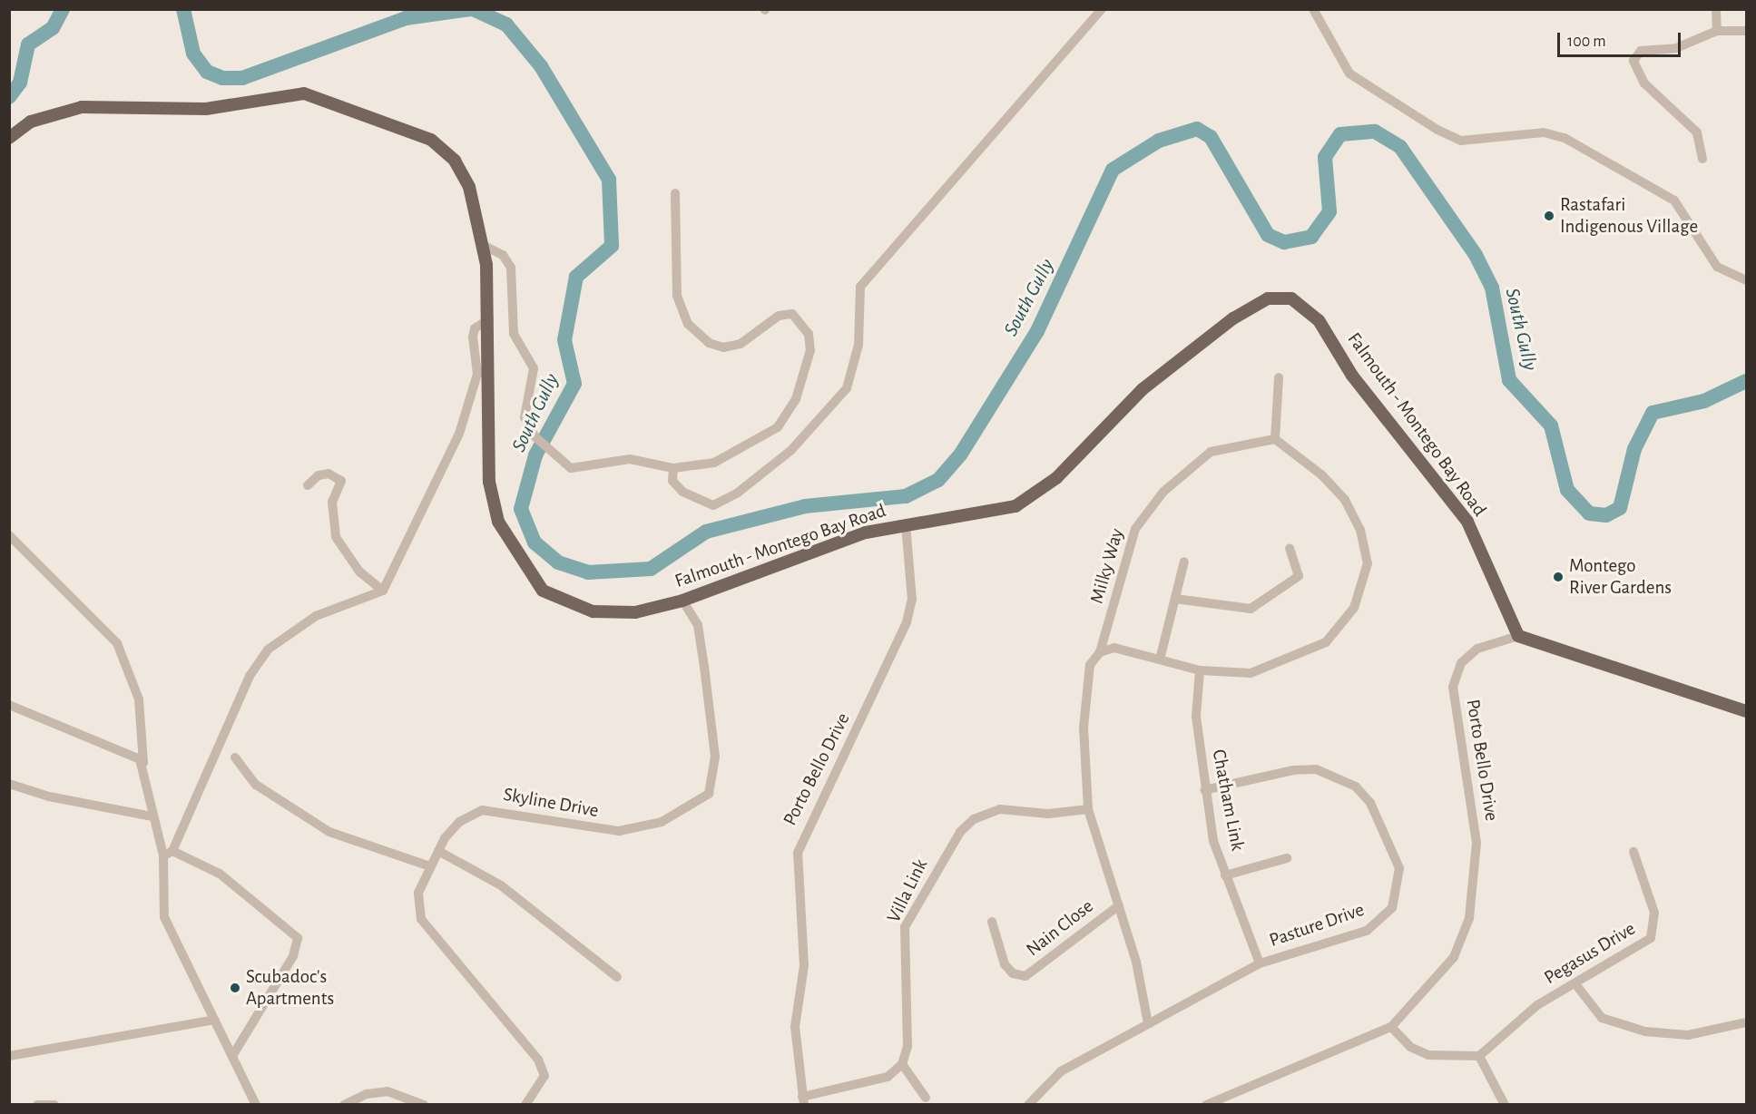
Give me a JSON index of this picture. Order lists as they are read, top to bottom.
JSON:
{
  "streets": {
    "main road": ["Falmouth - Montego Bay Road"],
    "street": [
      "Milky Way",
      "Porto Bello Drive",
      "Chatham Link",
      "Skyline Drive",
      "Villa Link",
      "Pasture Drive",
      "Nain Close",
      "Pegasus Drive"
    ]
  },
  "crossings": [
    ["Falmouth - Montego Bay Road", "Porto Bello Drive"],
    ["Falmouth - Montego Bay Road", "Skyline Drive"],
    ["Milky Way", "Villa Link"],
    ["Milky Way", "Pasture Drive"],
    ["Milky Way", "Nain Close"],
    ["Chatham Link", "Pasture Drive"]
  ],
  "water": ["South Gully"],
  "places": ["Rastafari Indigenous Village", "Montego River Gardens", "Scubadoc's Apartments"],
  "scale_bar": "100 m"
}
